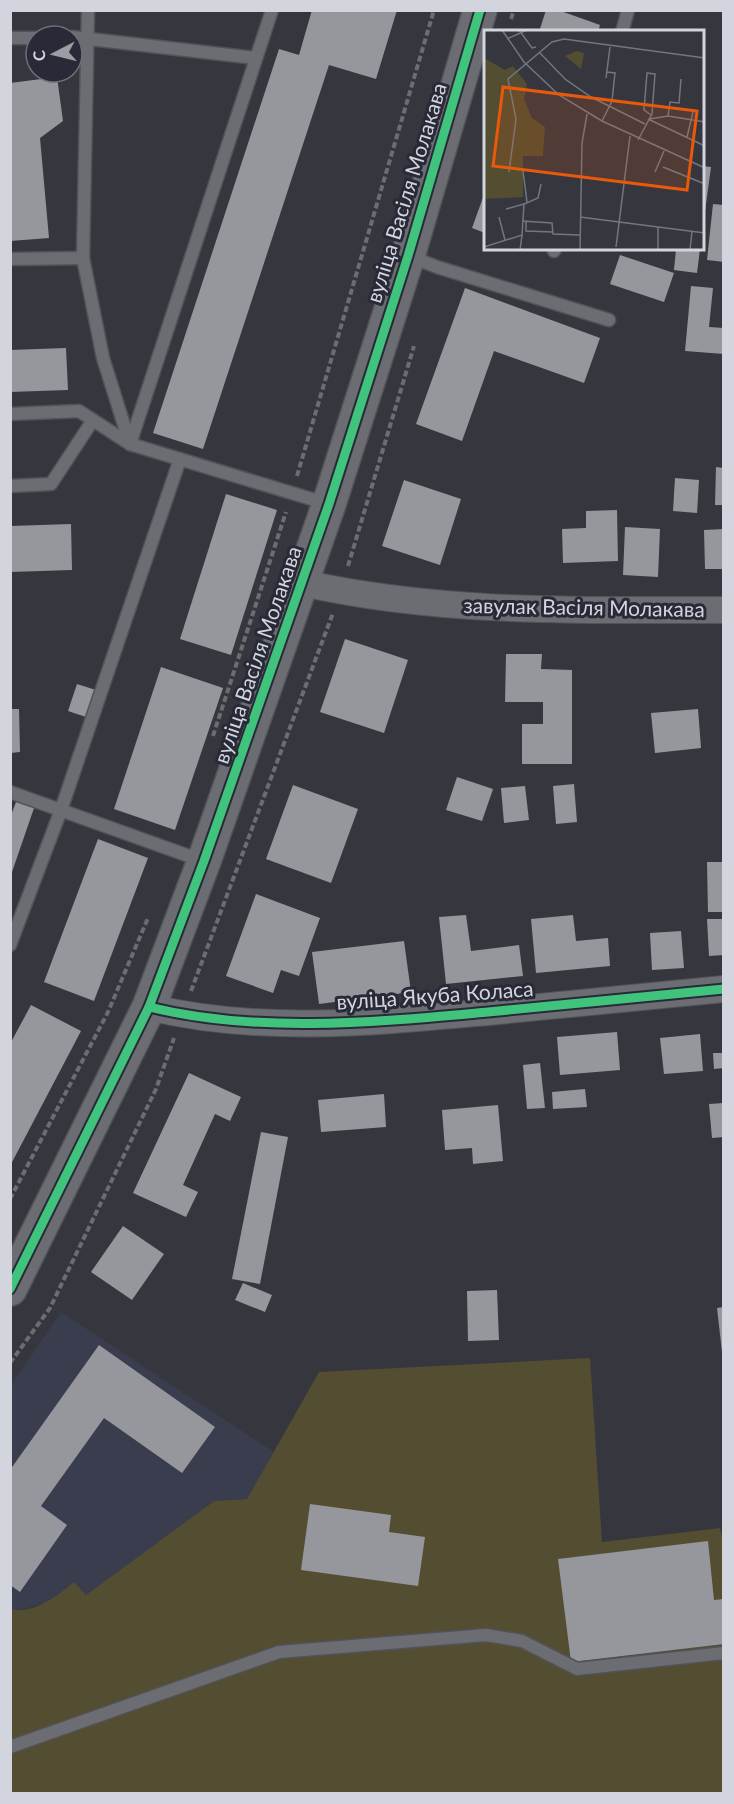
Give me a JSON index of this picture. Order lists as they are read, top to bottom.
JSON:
{
  "streets": {
    "street": ["вуліца Васіля Молакава", "завулак Васіля Молакава", "вуліца Якуба Коласа"]
  },
  "crossings": [
    ["вуліца Васіля Молакава", "завулак Васіля Молакава"],
    ["вуліца Васіля Молакава", "вуліца Якуба Коласа"]
  ],
  "north": "left"
}
